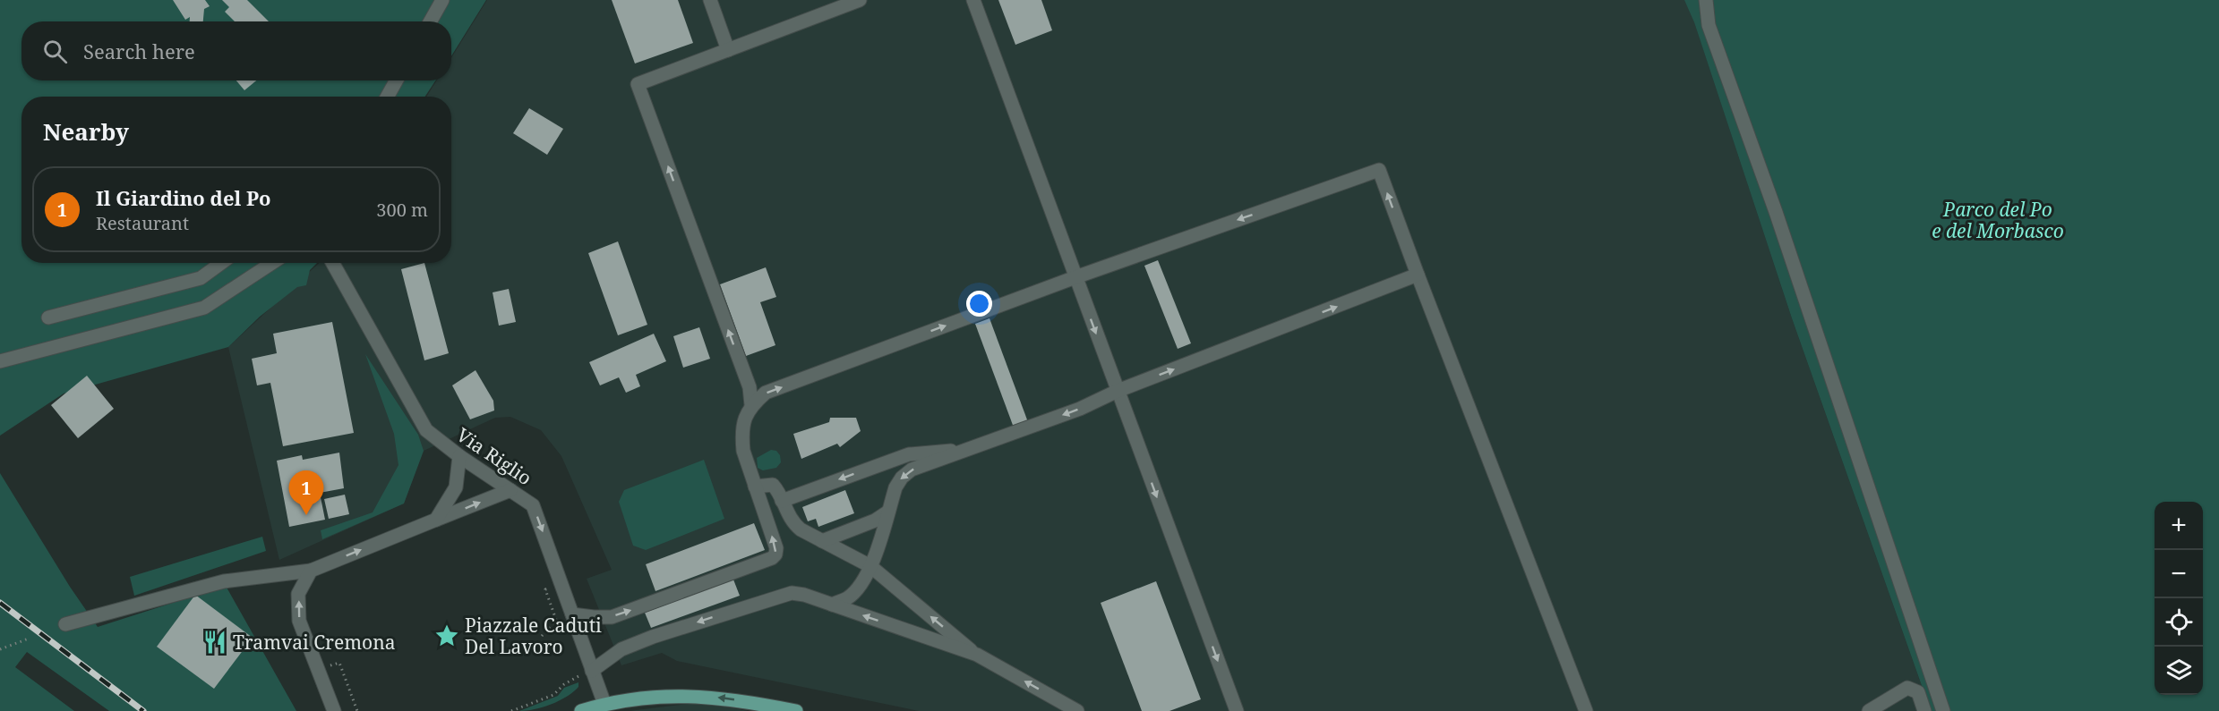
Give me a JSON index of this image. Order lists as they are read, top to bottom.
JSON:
{
  "streets": {
    "street": ["Via Riglio"]
  },
  "parks": ["Parco del Po e del Morbasco"],
  "places": {
    "place": ["Piazzale Caduti Del Lavoro"],
    "restaurant": ["Tramvai Cremona"]
  },
  "page": {
    "search": "Search here",
    "heading": "Nearby",
    "list": [
      {
        "mark": "1",
        "name": "Il Giardino del Po",
        "note": "Restaurant",
        "value": "300 m"
      }
    ],
    "pins": "1",
    "map_buttons": ["+", "−"]
  }
}
